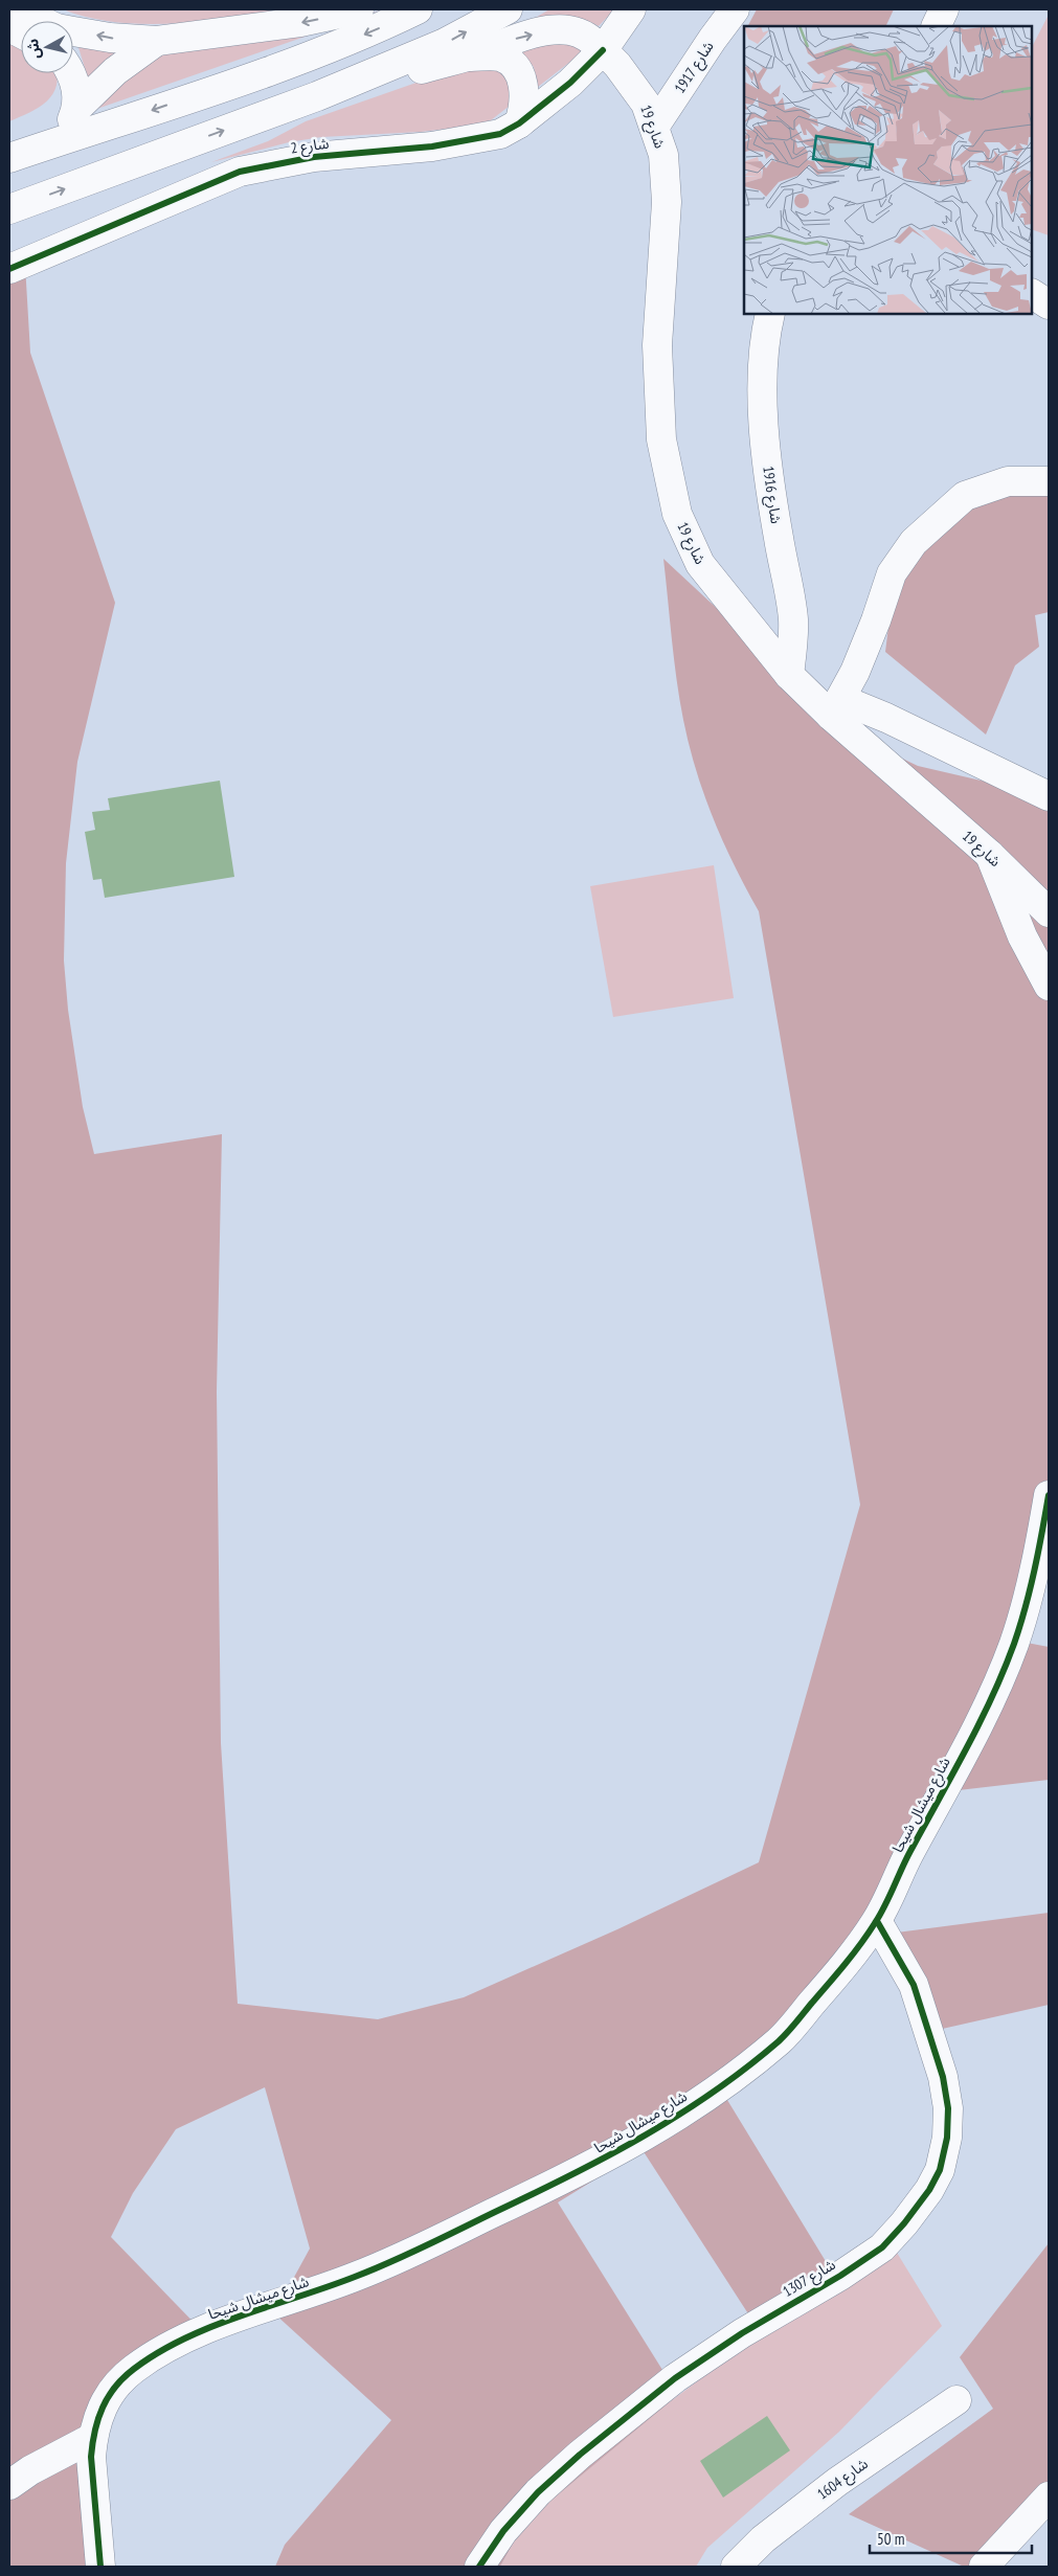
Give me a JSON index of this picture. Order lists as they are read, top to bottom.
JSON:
{
  "streets": {
    "main road": [
      "شارع 1917",
      "شارع 19",
      "شارع 2",
      "شارع 1916",
      "شارع ميشال شيحا",
      "شارع 1307",
      "شارع 1604"
    ]
  },
  "crossings": [
    ["شارع 1917", "شارع 19"],
    ["شارع 19", "شارع 2"],
    ["شارع 19", "شارع 1916"],
    ["شارع ميشال شيحا", "شارع 1307"]
  ],
  "scale_bar": "50 m",
  "north": "left"
}
